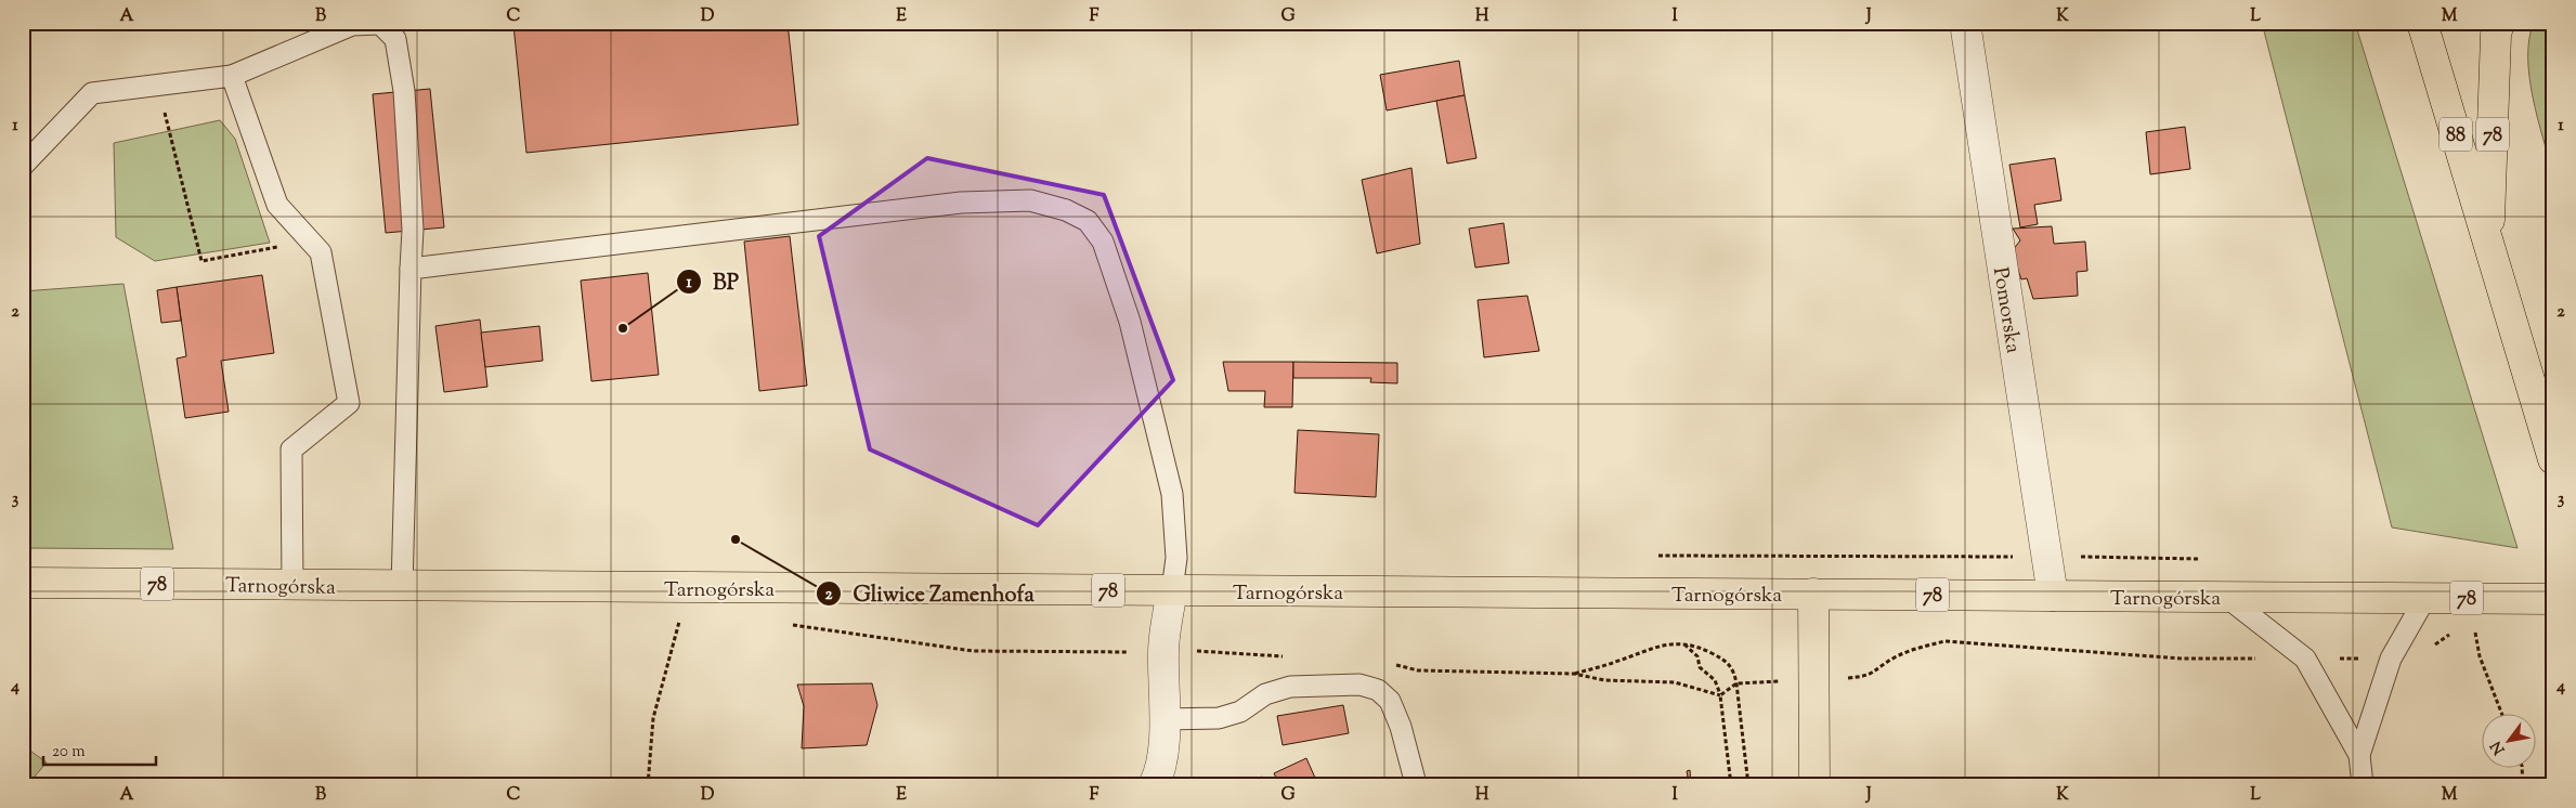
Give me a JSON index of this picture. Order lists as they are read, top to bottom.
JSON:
{
  "streets": {
    "main road": ["88", "78", "Tarnogórska"],
    "street": ["Pomorska"]
  },
  "crossings": [
    ["88", "78"],
    ["Pomorska", "Tarnogórska"]
  ],
  "places": ["BP", "Gliwice Zamenhofa"],
  "scale_bar": "20 m",
  "north": "bottom left",
  "grid": {
    "columns": [
      "A",
      "B",
      "C",
      "D",
      "E",
      "F",
      "G",
      "H",
      "I",
      "J",
      "K",
      "L",
      "M"
    ],
    "rows": [
      "1",
      "2",
      "3",
      "4"
    ]
  }
}
